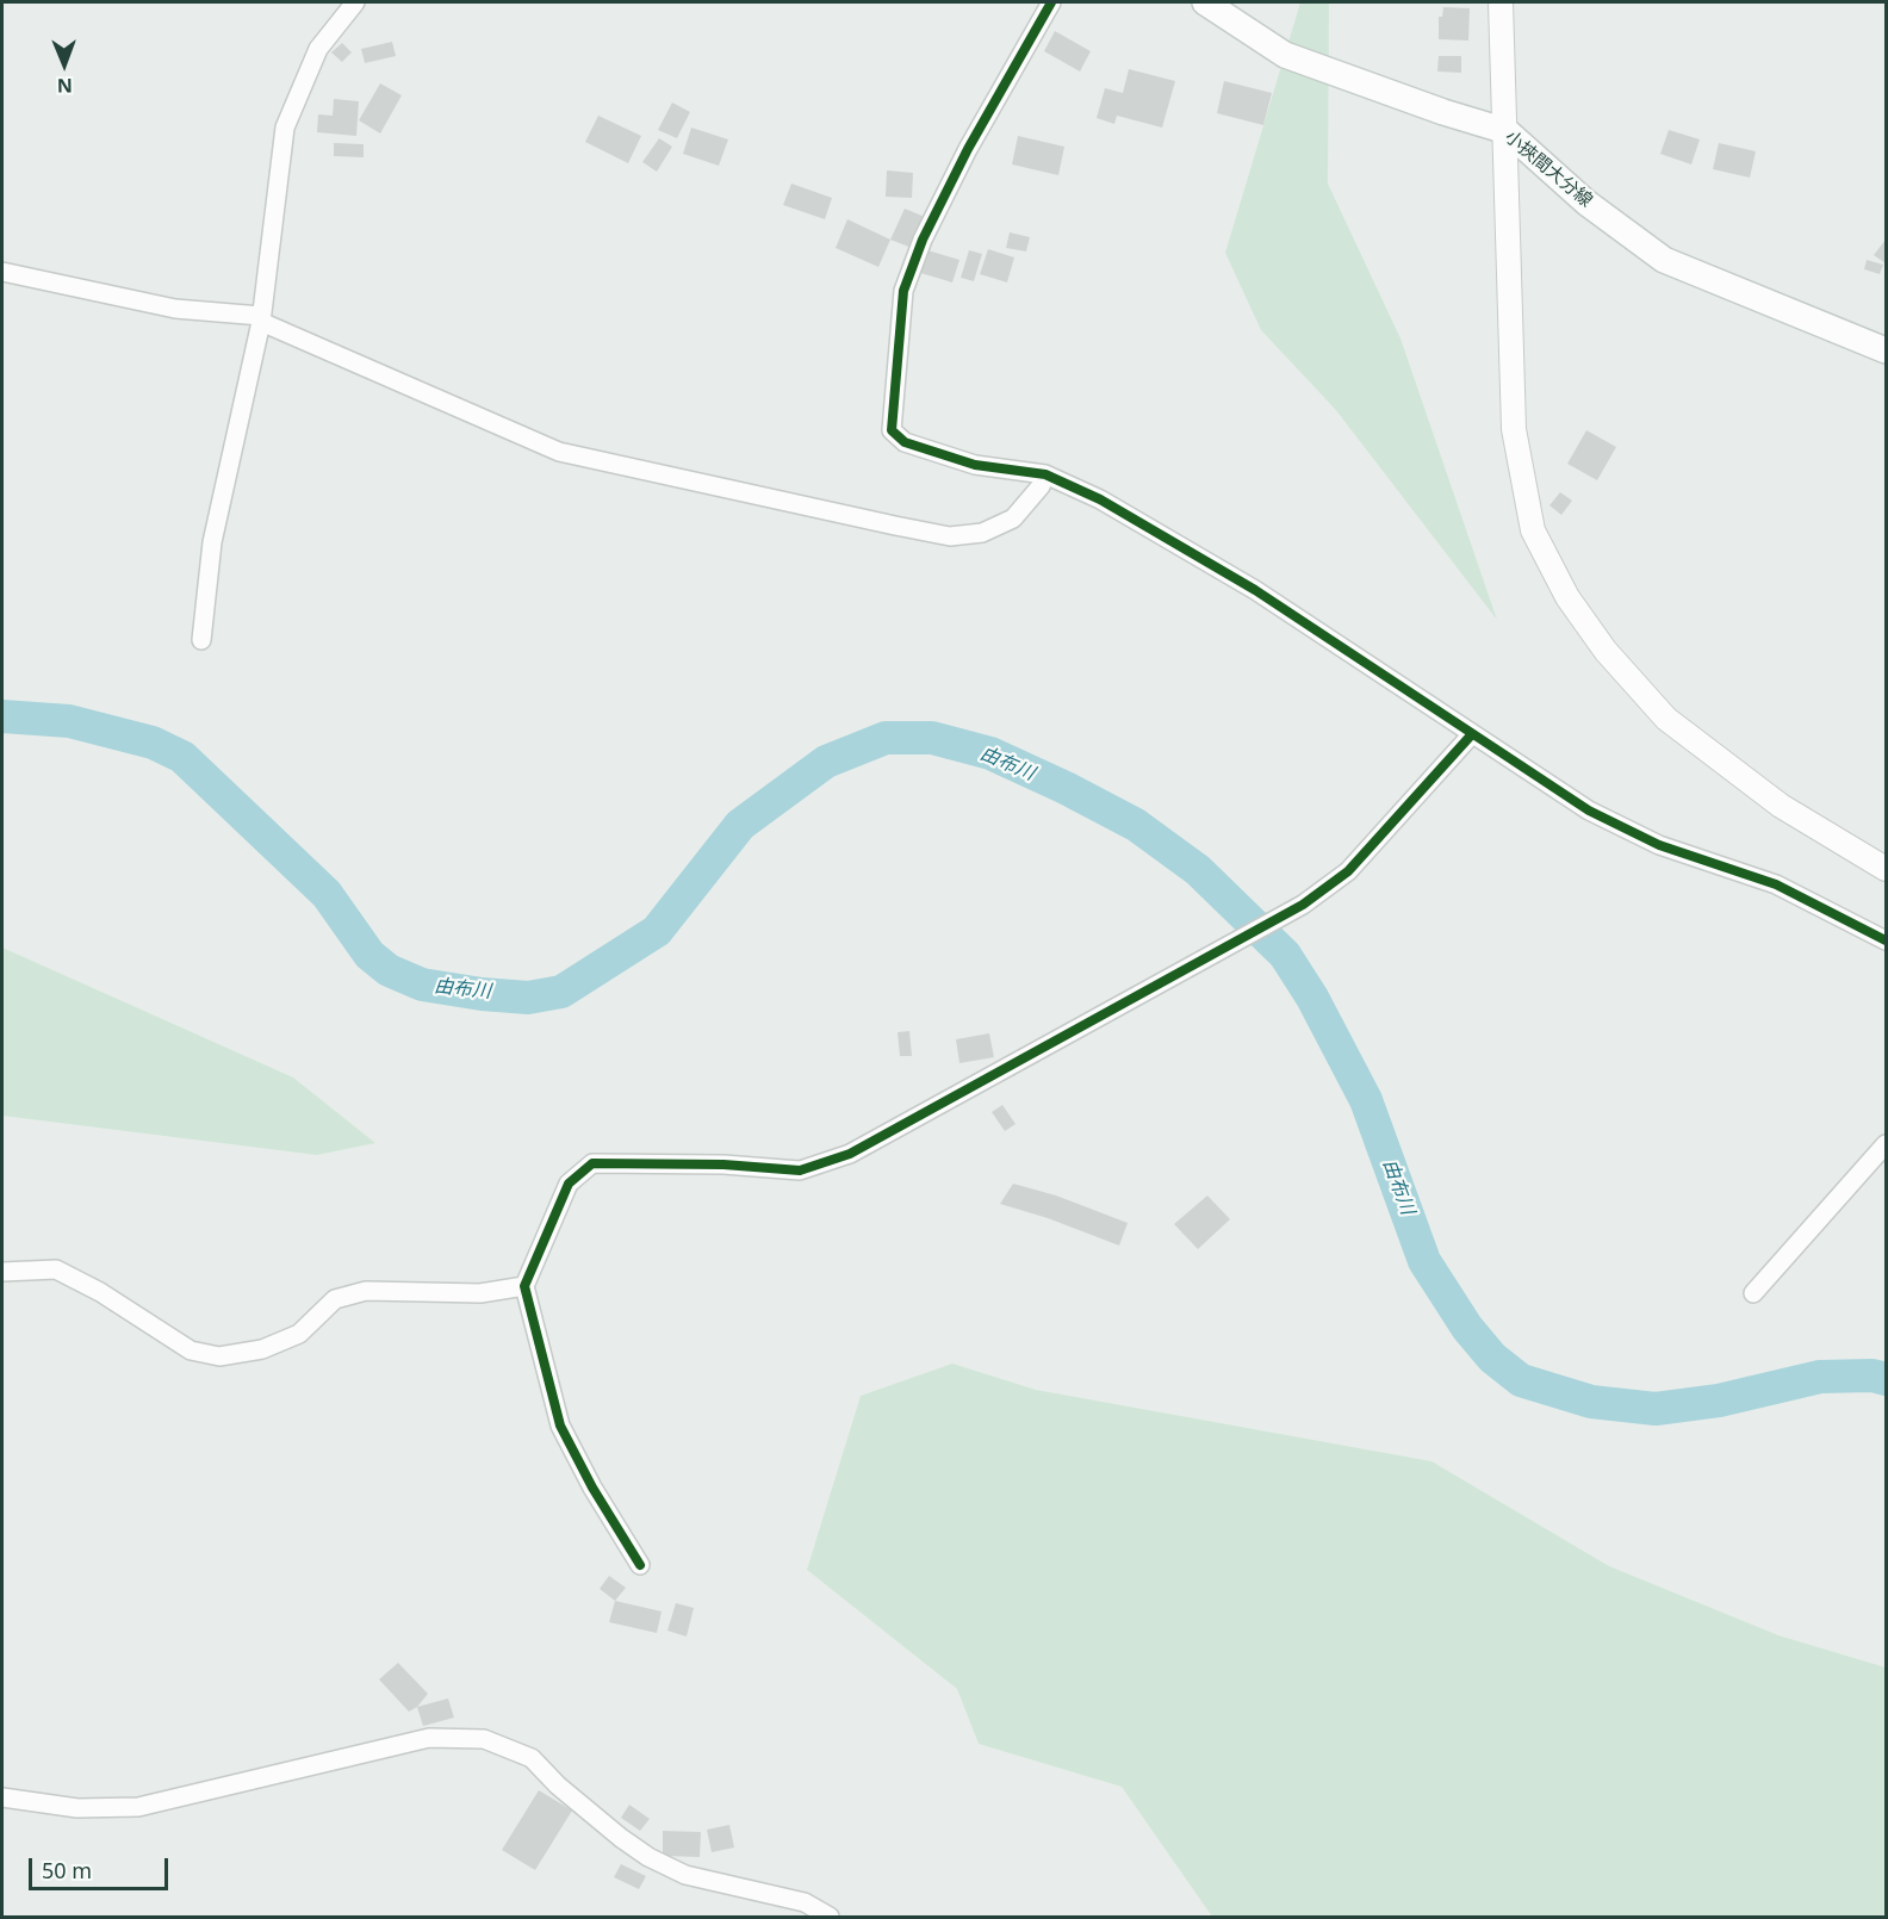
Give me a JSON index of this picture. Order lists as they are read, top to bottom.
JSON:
{
  "streets": {
    "main road": ["小挾間大分線"]
  },
  "water": ["由布川"],
  "scale_bar": "50 m",
  "north": "bottom"
}
